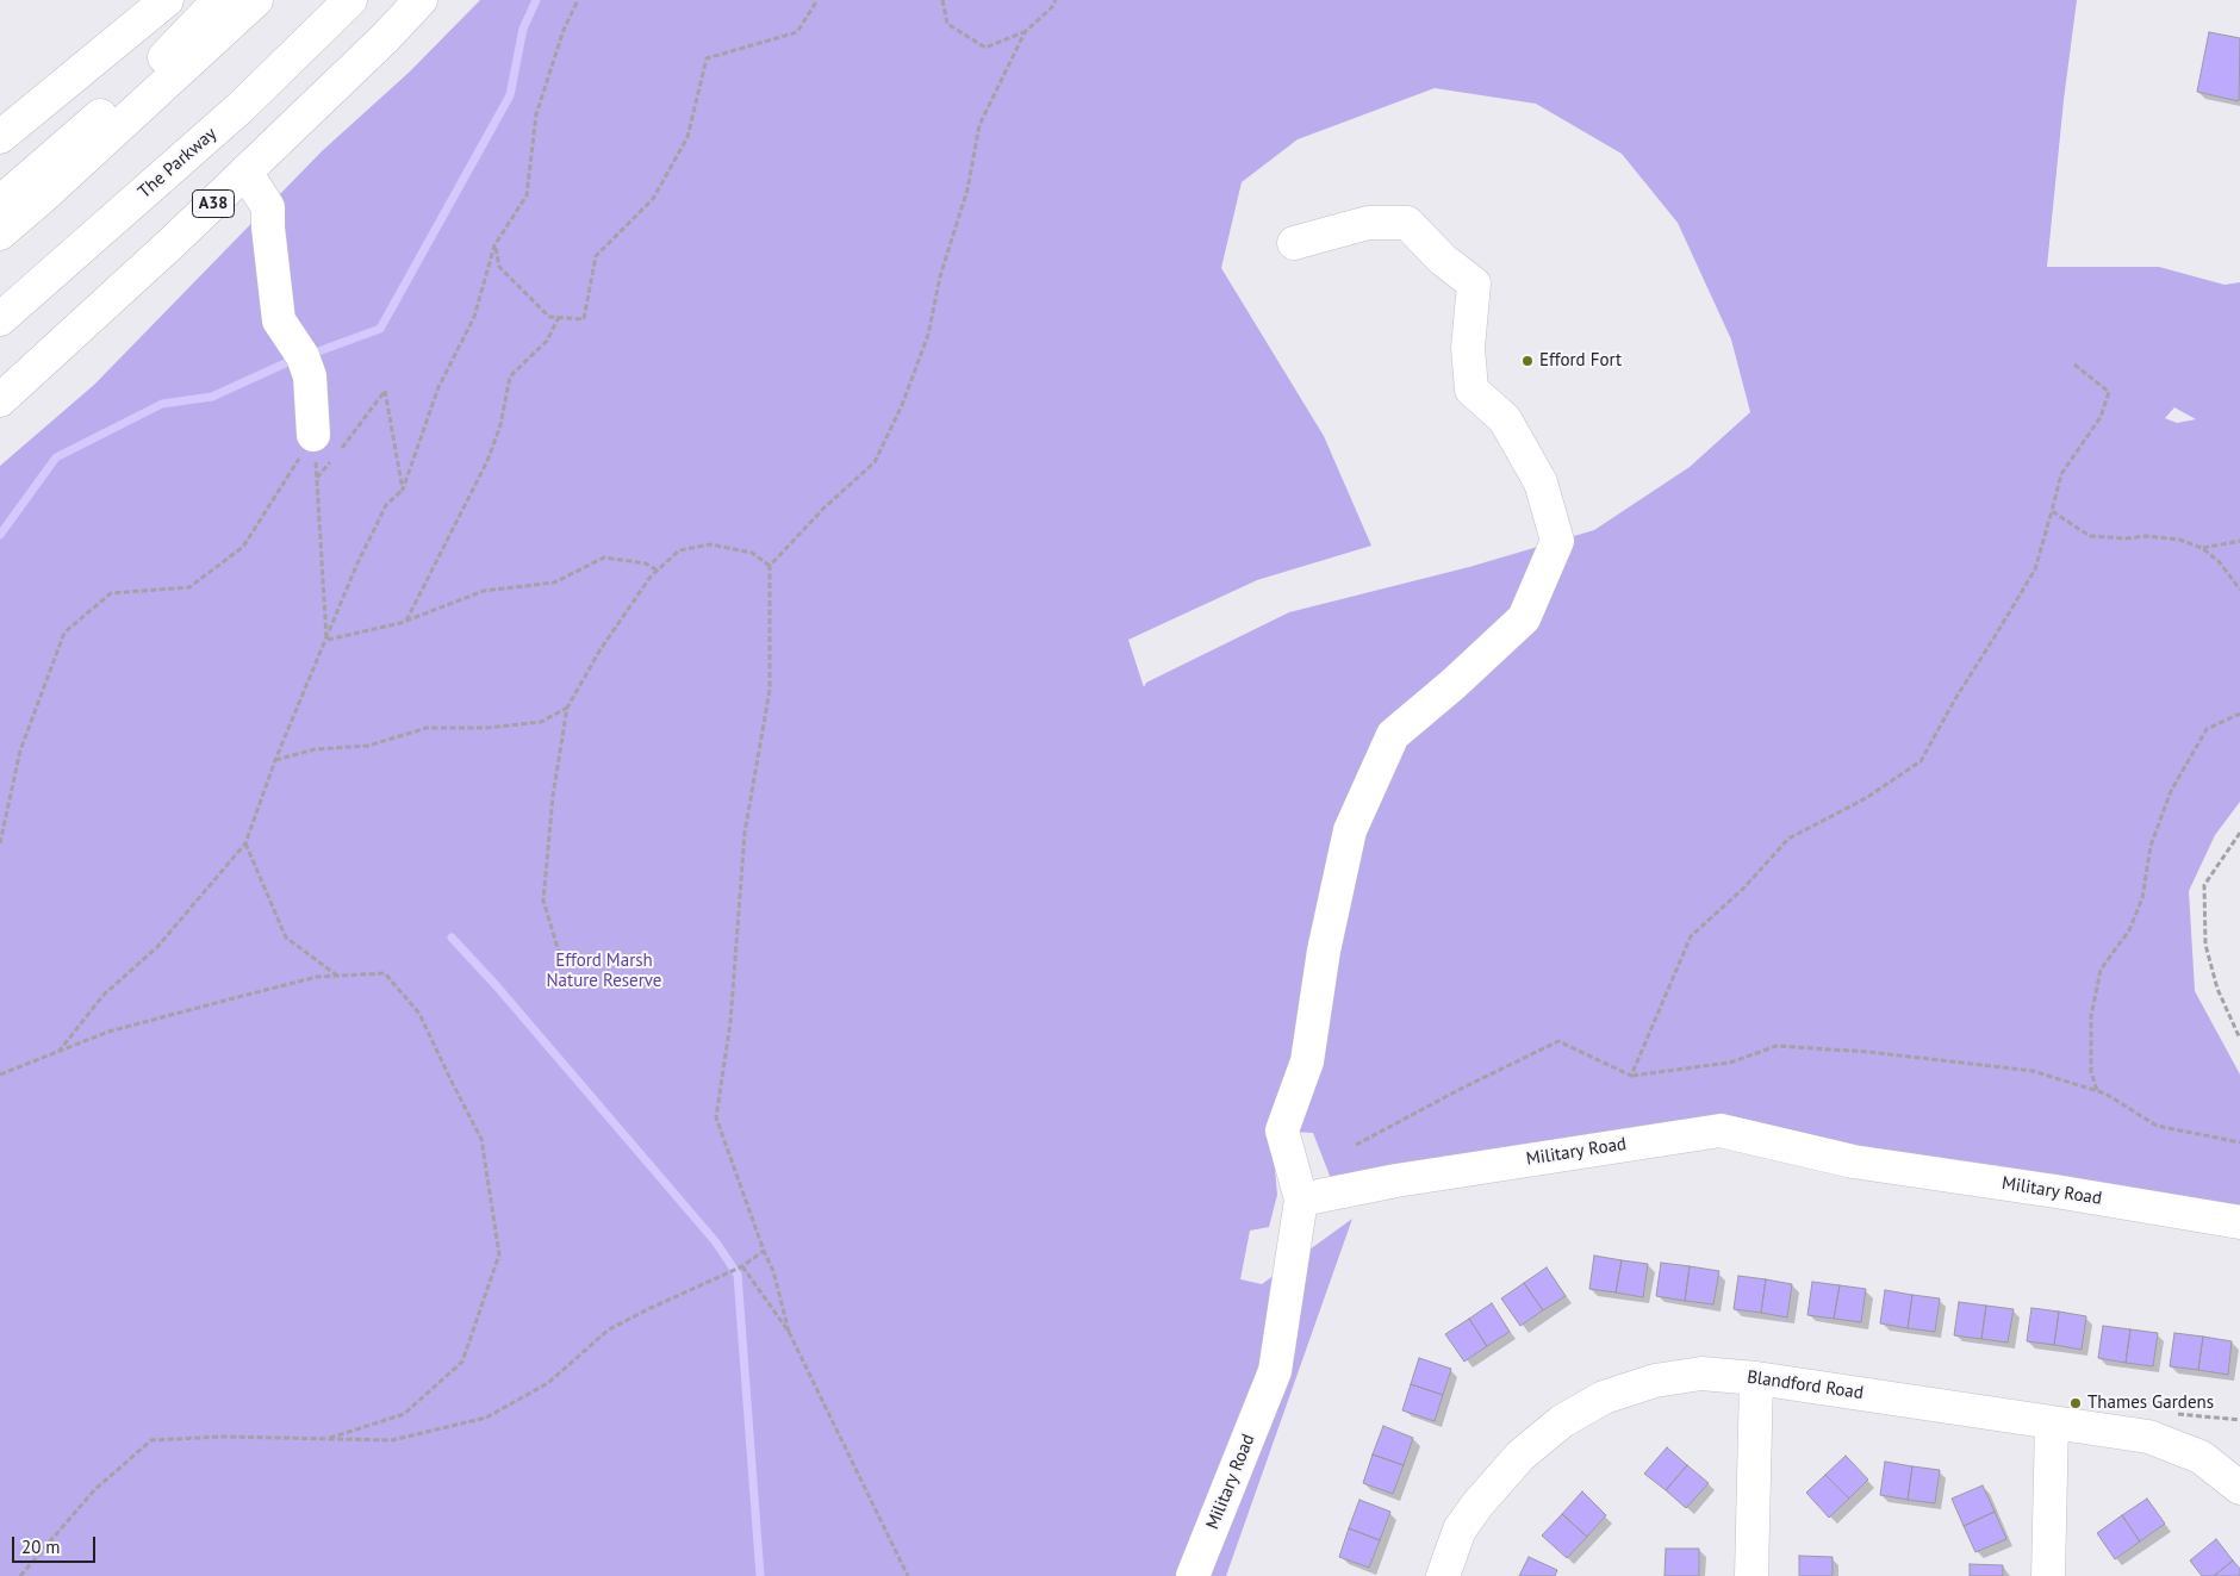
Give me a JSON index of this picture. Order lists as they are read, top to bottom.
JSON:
{
  "streets": {
    "main road": [
      "The Parkway",
      "A38",
      "Military Road",
      "Blandford Road"
    ]
  },
  "parks": ["Efford Marsh Nature Reserve"],
  "places": ["Efford Fort", "Thames Gardens"],
  "scale_bar": "20 m"
}
